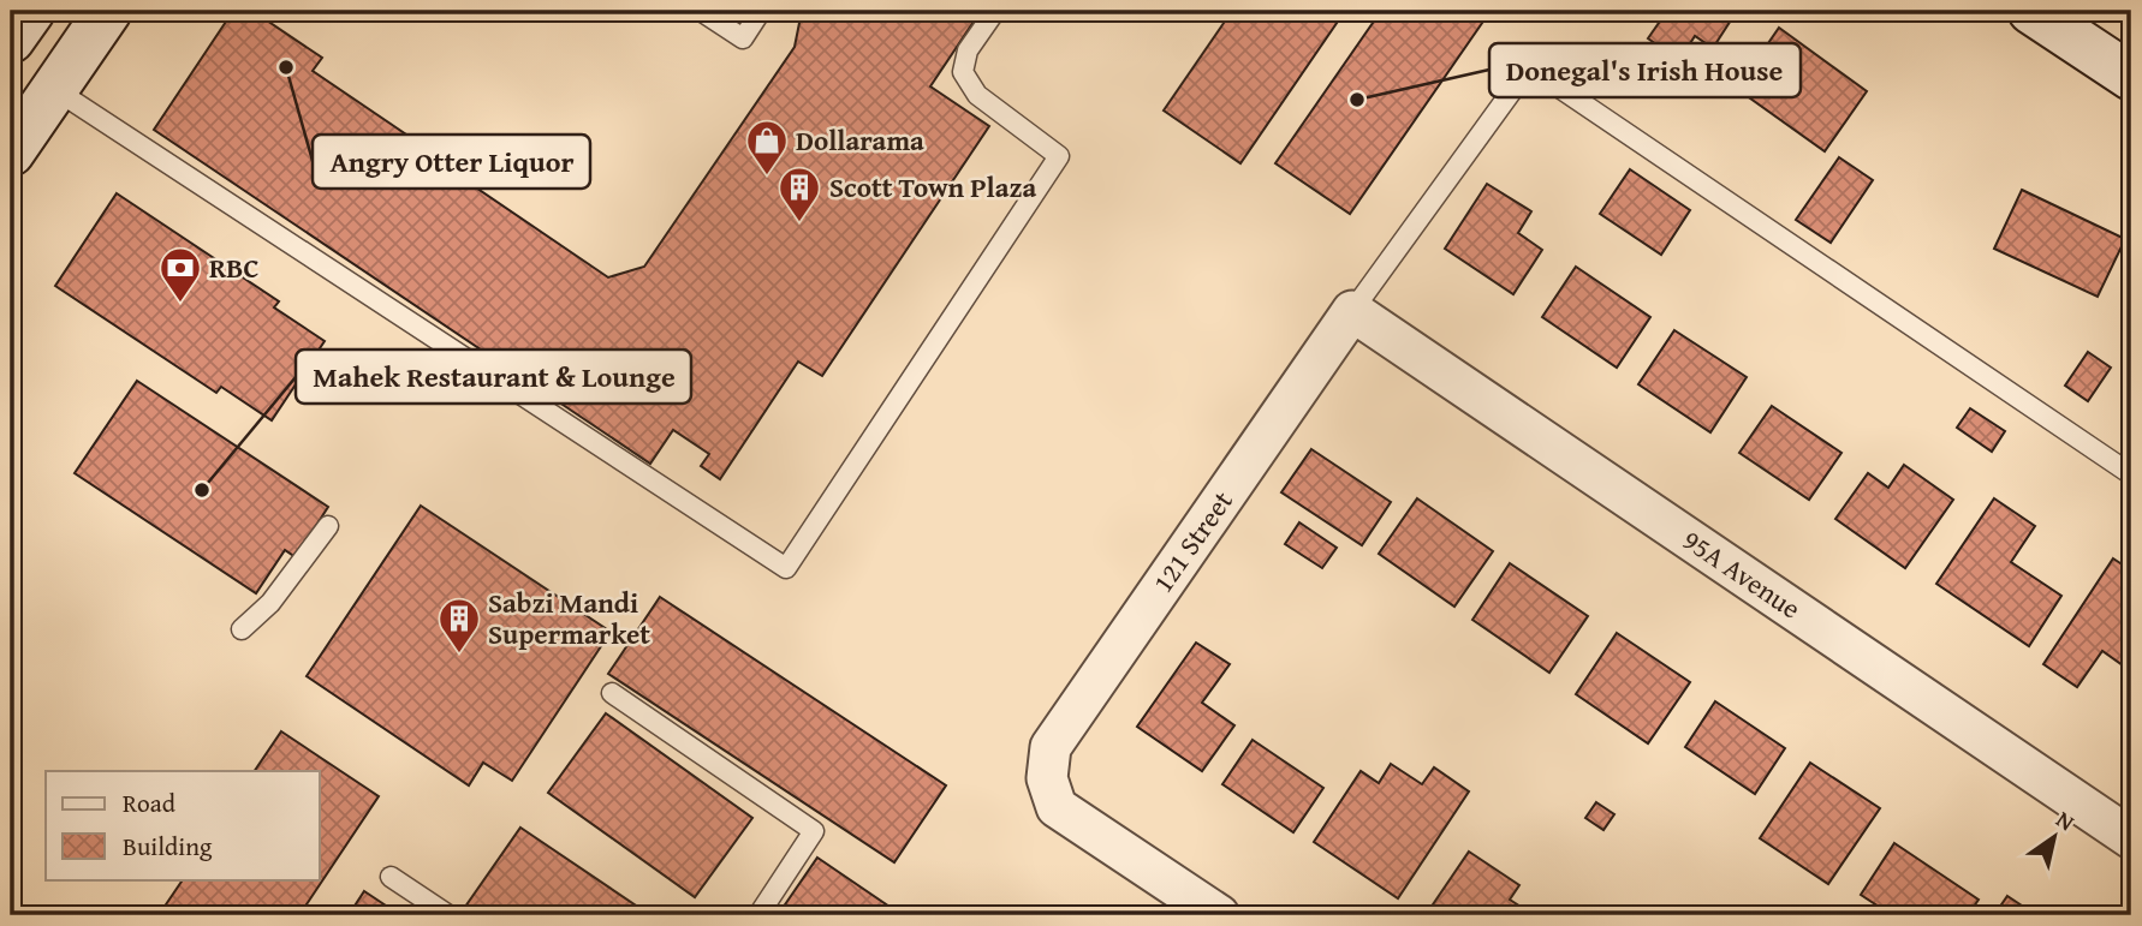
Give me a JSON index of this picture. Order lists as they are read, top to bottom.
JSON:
{
  "streets": {
    "street": ["121 Street", "95A Avenue"]
  },
  "crossings": [
    ["121 Street", "95A Avenue"]
  ],
  "places": {
    "other": ["Angry Otter Liquor", "Donegal's Irish House", "Mahek Restaurant & Lounge"],
    "shop": ["Dollarama"],
    "building": ["Scott Town Plaza", "Sabzi Mandi Supermarket"],
    "bank": ["RBC"]
  },
  "legend": ["Road", "Building"],
  "north": "top right"
}
